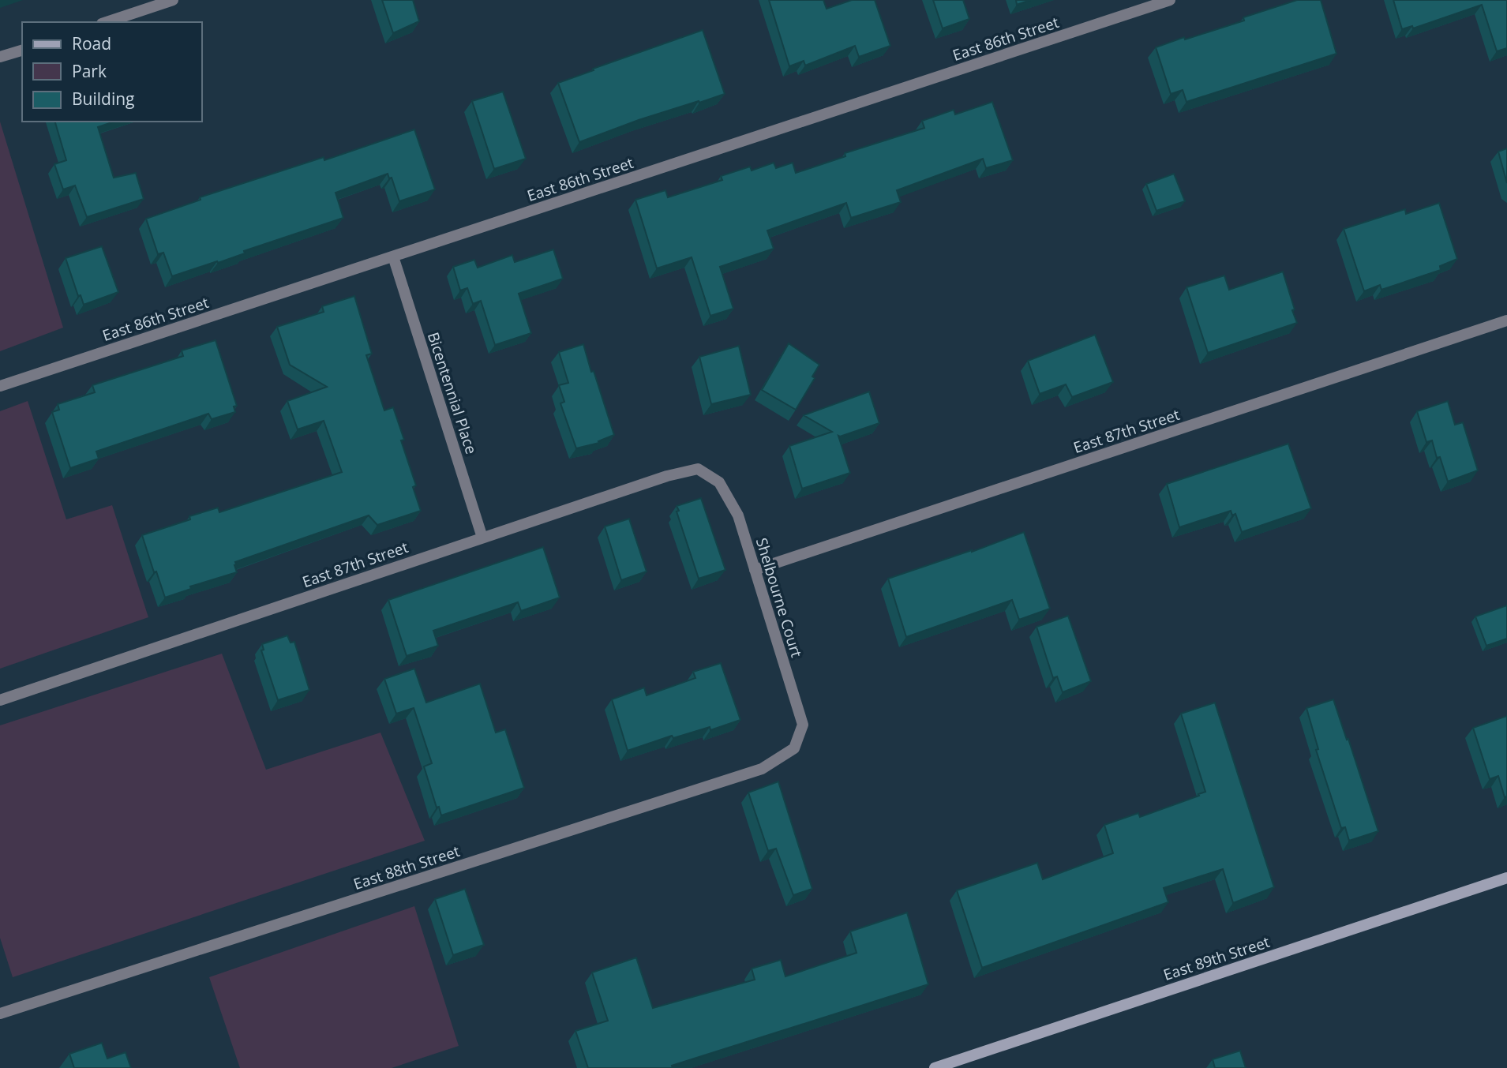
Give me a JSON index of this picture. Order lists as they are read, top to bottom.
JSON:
{
  "streets": {
    "street": [
      "East 86th Street",
      "Bicentennial Place",
      "East 87th Street",
      "Shelbourne Court",
      "East 88th Street",
      "East 89th Street"
    ]
  },
  "crossings": [
    ["East 86th Street", "Bicentennial Place"],
    ["Bicentennial Place", "East 87th Street"],
    ["East 87th Street", "Shelbourne Court"],
    ["Shelbourne Court", "East 88th Street"]
  ],
  "legend": ["Road", "Park", "Building"]
}
